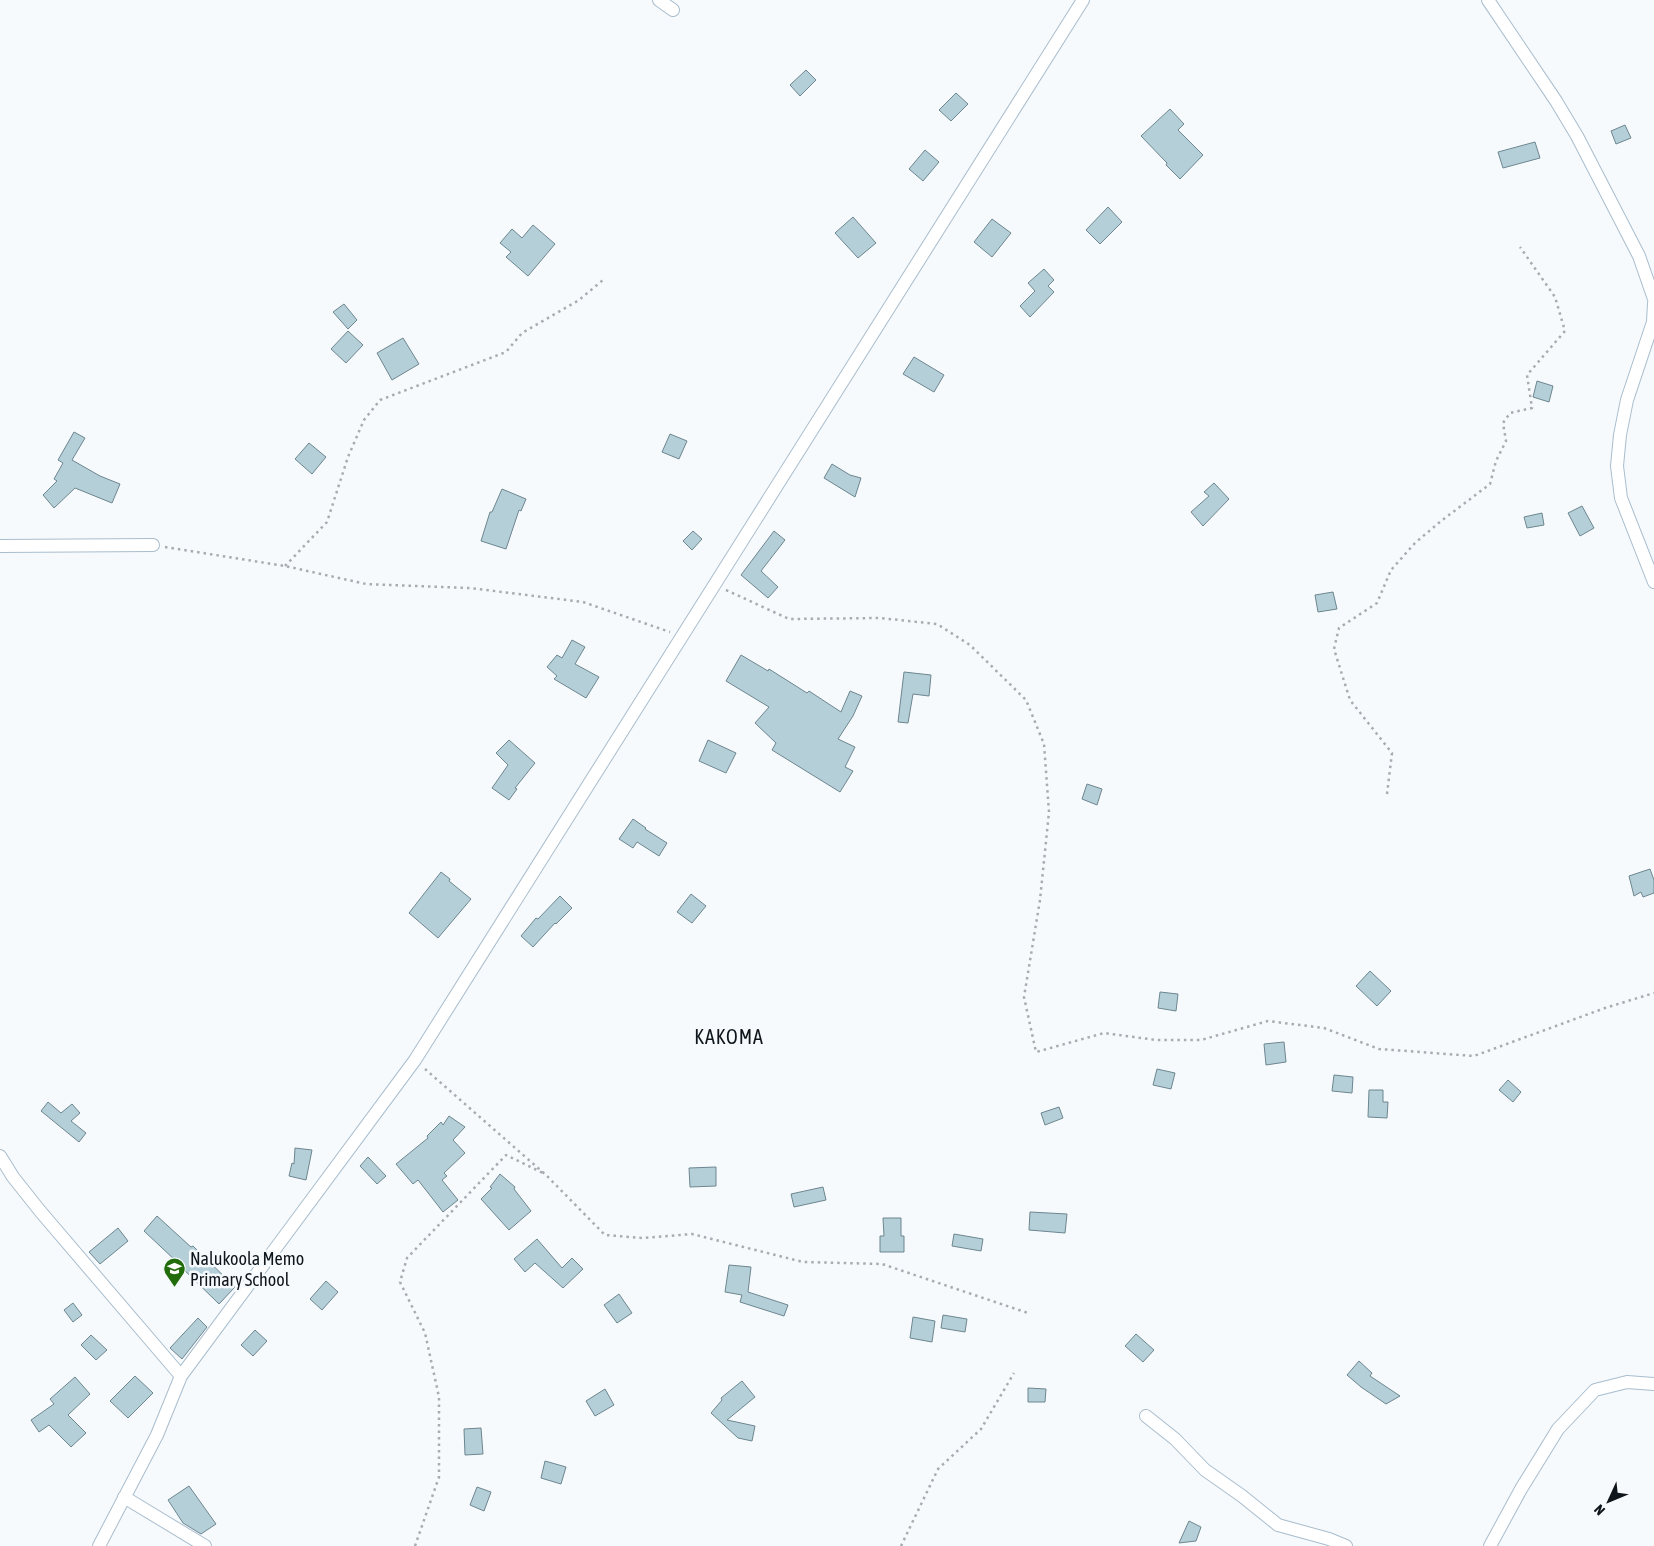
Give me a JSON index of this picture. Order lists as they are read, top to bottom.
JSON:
{
  "districts": ["KAKOMA"],
  "places": {
    "school or university": ["Nalukoola Memo Primary School"]
  },
  "north": "bottom left"
}
